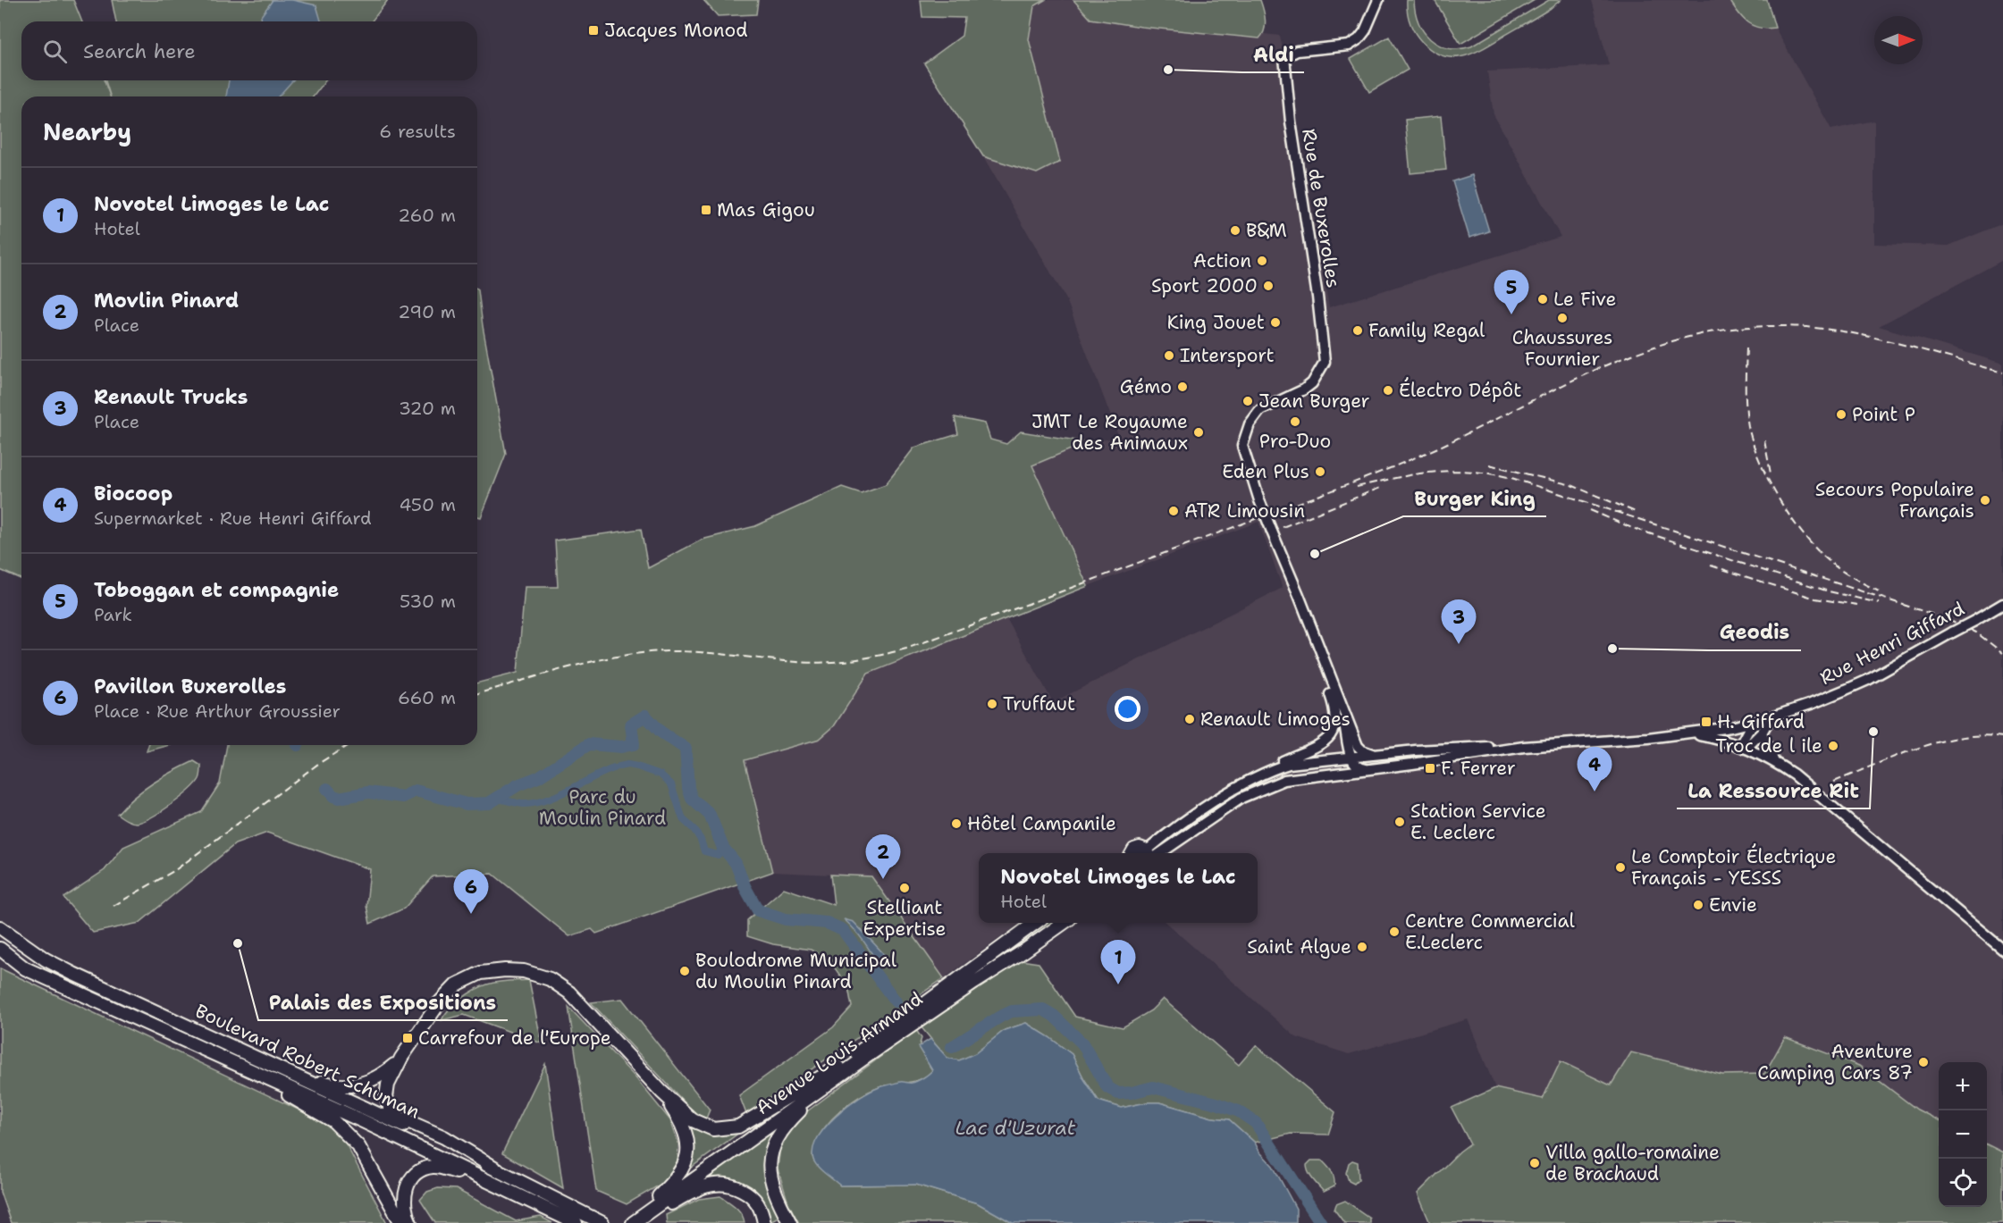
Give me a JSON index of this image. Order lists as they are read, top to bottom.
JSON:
{
  "streets": {
    "main road": ["Avenue Louis Armand", "Boulevard Robert Schuman"],
    "street": ["Rue de Buxerolles", "Rue Henri Giffard"]
  },
  "water": ["Lac d'Uzurat"],
  "parks": ["Parc du Moulin Pinard"],
  "places": {
    "transit": [
      "Jacques Monod",
      "Mas Gigou",
      "H. Giffard",
      "F. Ferrer",
      "Carrefour de l'Europe"
    ],
    "other": [
      "Aldi",
      "B&M",
      "Action",
      "Sport 2000",
      "Le Five",
      "Chaussures Fournier",
      "King Jouet",
      "Family Regal",
      "Intersport",
      "Gémo",
      "Électro Dépôt",
      "Jean Burger",
      "Point P",
      "Pro-Duo",
      "JMT Le Royaume des Animaux",
      "Eden Plus",
      "Secours Populaire Français",
      "ATR Limousin",
      "Burger King",
      "Geodis",
      "Truffaut",
      "Renault Limoges",
      "La Ressource Rit",
      "Troc de l ile",
      "Station Service E. Leclerc",
      "Hôtel Campanile",
      "Le Comptoir Électrique Français - YESSS",
      "Stelliant Expertise",
      "Envie",
      "Centre Commercial E.Leclerc",
      "Palais des Expositions",
      "Saint Algue",
      "Boulodrome Municipal du Moulin Pinard",
      "Aventure Camping Cars 87",
      "Villa gallo-romaine de Brachaud"
    ]
  },
  "north": "right",
  "page": {
    "search": "Search here",
    "heading": ["Nearby", "6 results"],
    "list": [
      {
        "mark": "1",
        "name": "Novotel Limoges le Lac",
        "note": "Hotel",
        "value": "260 m"
      },
      {
        "mark": "2",
        "name": "Movlin Pinard",
        "note": "Place",
        "value": "290 m"
      },
      {
        "mark": "3",
        "name": "Renault Trucks",
        "note": "Place",
        "value": "320 m"
      },
      {
        "mark": "4",
        "name": "Biocoop",
        "note": "Supermarket · Rue Henri Giffard",
        "value": "450 m"
      },
      {
        "mark": "5",
        "name": "Toboggan et compagnie",
        "note": "Park",
        "value": "530 m"
      },
      {
        "mark": "6",
        "name": "Pavillon Buxerolles",
        "note": "Place · Rue Arthur Groussier",
        "value": "660 m"
      }
    ],
    "pins": [
      "5",
      "3",
      "4",
      "2",
      "6",
      "1"
    ],
    "popup": ["Novotel Limoges le Lac", "Hotel"],
    "map_buttons": ["+", "−"]
  }
}
